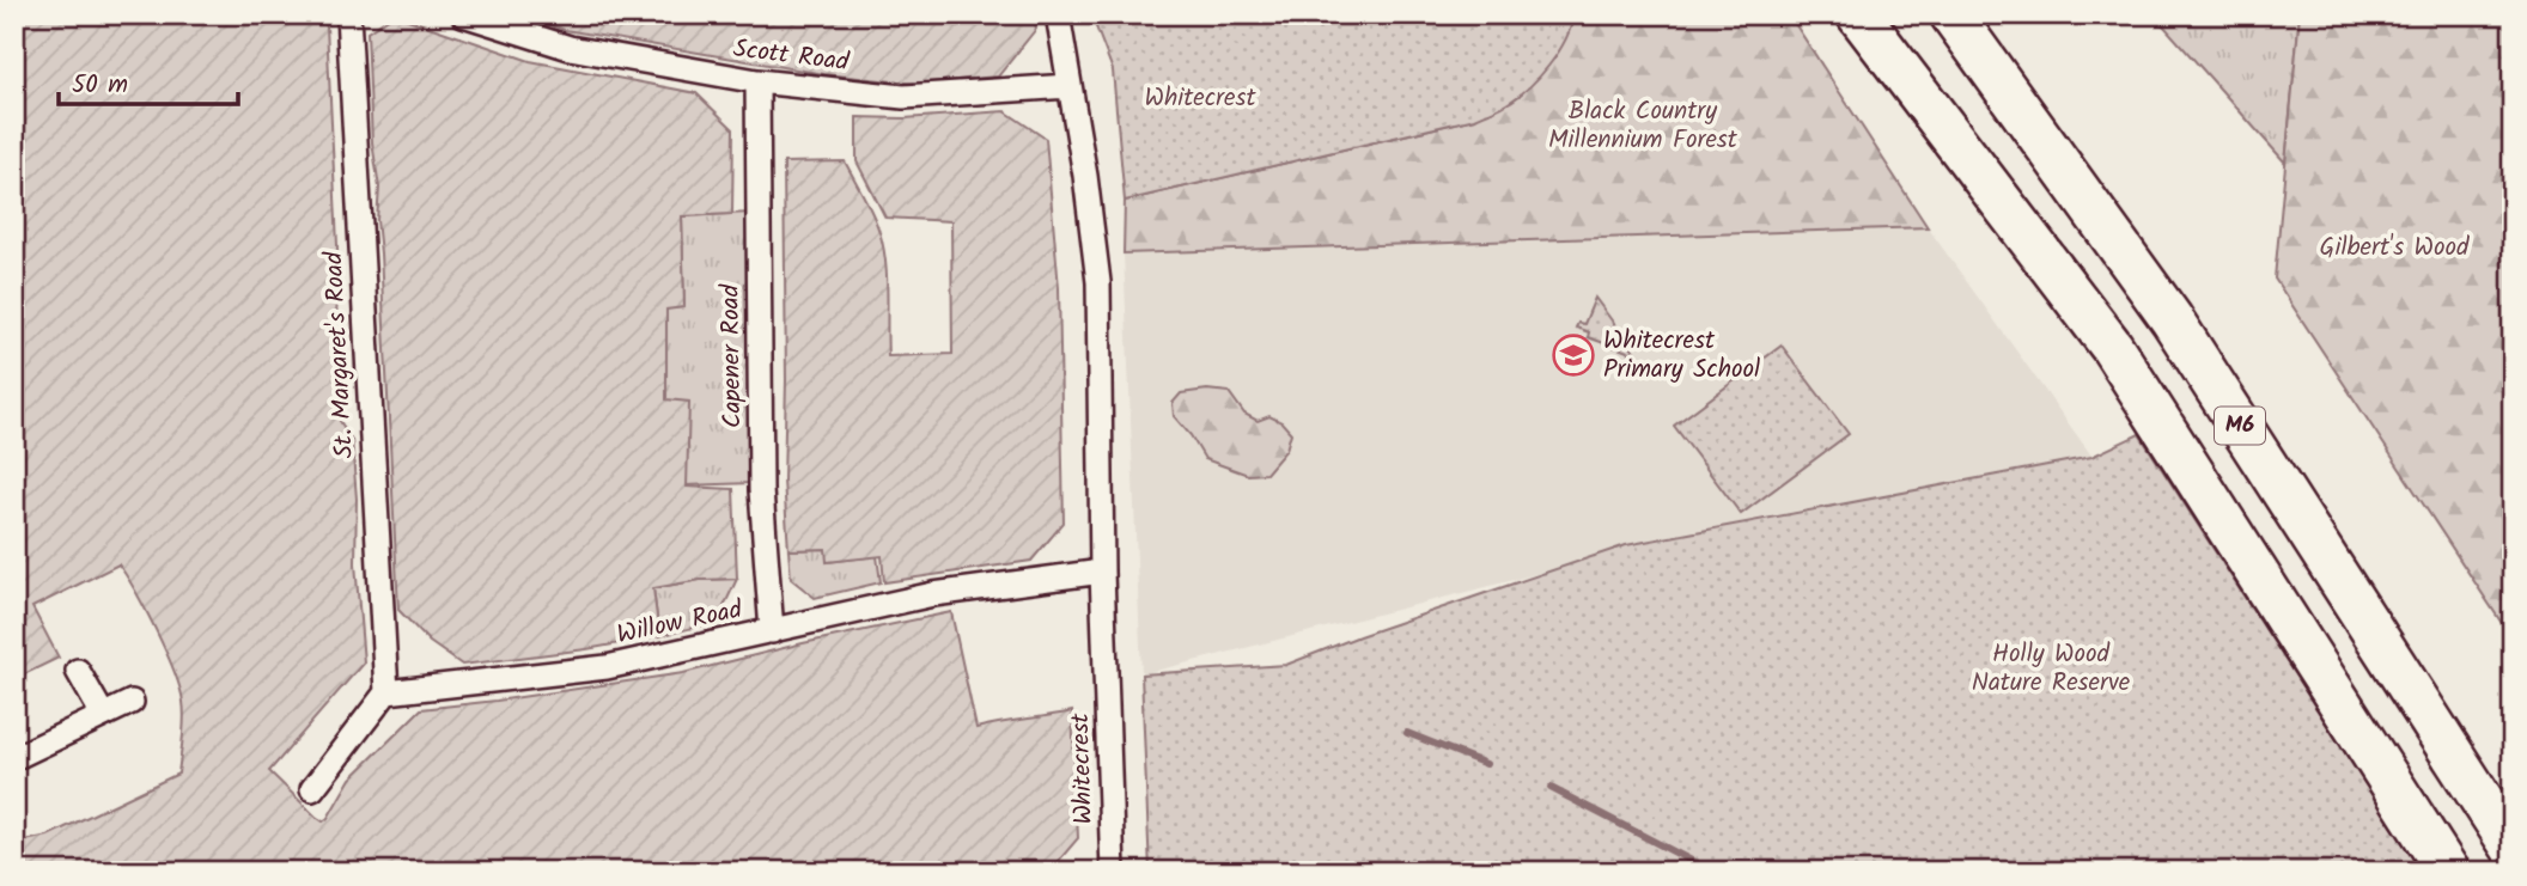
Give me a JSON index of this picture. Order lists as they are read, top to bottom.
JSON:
{
  "streets": {
    "highway": ["M6"],
    "street": [
      "Scott Road",
      "St. Margaret's Road",
      "Capener Road",
      "Willow Road",
      "Whitecrest"
    ]
  },
  "crossings": [
    ["Scott Road", "Capener Road"],
    ["Scott Road", "Whitecrest"],
    ["St. Margaret's Road", "Willow Road"],
    ["Capener Road", "Willow Road"],
    ["Willow Road", "Whitecrest"]
  ],
  "parks": [
    "Whitecrest",
    "Black Country Millennium Forest",
    "Gilbert's Wood",
    "Holly Wood Nature Reserve"
  ],
  "places": {
    "school or university": ["Whitecrest Primary School"]
  },
  "scale_bar": "50 m"
}
